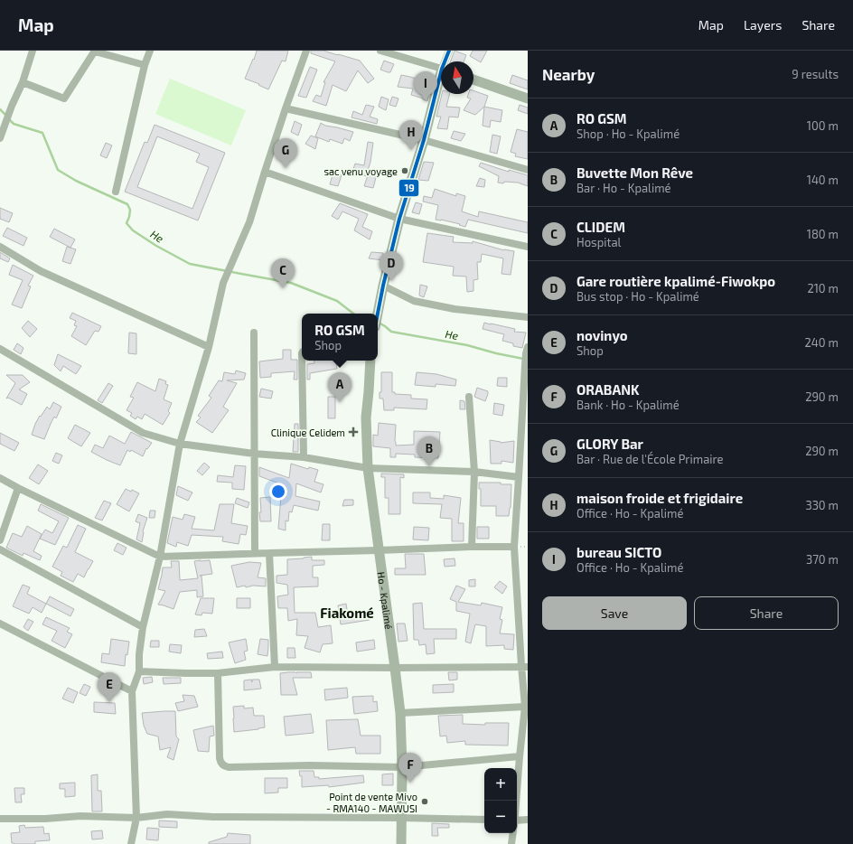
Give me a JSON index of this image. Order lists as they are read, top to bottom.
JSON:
{
  "streets": {
    "main road": ["Ho - Kpalimé"]
  },
  "districts": ["Fiakomé"],
  "water": ["He"],
  "places": {
    "other": ["sac venu voyage", "Point de vente Mivo - RMA140 - MAWUSI"],
    "health": ["Clinique Celidem"]
  },
  "lines": ["transit line 19"],
  "north": "top",
  "page": {
    "header": "Map",
    "nav": ["Map", "Layers", "Share"],
    "heading": ["Nearby", "9 results"],
    "pins": [
      "I",
      "H",
      "G",
      "D",
      "C",
      "A",
      "B",
      "E",
      "F"
    ],
    "list": [
      {
        "mark": "A",
        "name": "RO GSM",
        "note": "Shop · Ho - Kpalimé",
        "value": "100 m"
      },
      {
        "mark": "B",
        "name": "Buvette Mon Rêve",
        "note": "Bar · Ho - Kpalimé",
        "value": "140 m"
      },
      {
        "mark": "C",
        "name": "CLIDEM",
        "note": "Hospital",
        "value": "180 m"
      },
      {
        "mark": "D",
        "name": "Gare routière kpalimé-Fiwokpo",
        "note": "Bus stop · Ho - Kpalimé",
        "value": "210 m"
      },
      {
        "mark": "E",
        "name": "novinyo",
        "note": "Shop",
        "value": "240 m"
      },
      {
        "mark": "F",
        "name": "ORABANK",
        "note": "Bank · Ho - Kpalimé",
        "value": "290 m"
      },
      {
        "mark": "G",
        "name": "GLORY Bar",
        "note": "Bar · Rue de l'École Primaire",
        "value": "290 m"
      },
      {
        "mark": "H",
        "name": "maison froide et frigidaire",
        "note": "Office · Ho - Kpalimé",
        "value": "330 m"
      },
      {
        "mark": "I",
        "name": "bureau SICTO",
        "note": "Office · Ho - Kpalimé",
        "value": "370 m"
      }
    ],
    "popup": ["RO GSM", "Shop"],
    "buttons": ["Save", "Share"],
    "map_buttons": ["+", "−"]
  }
}
